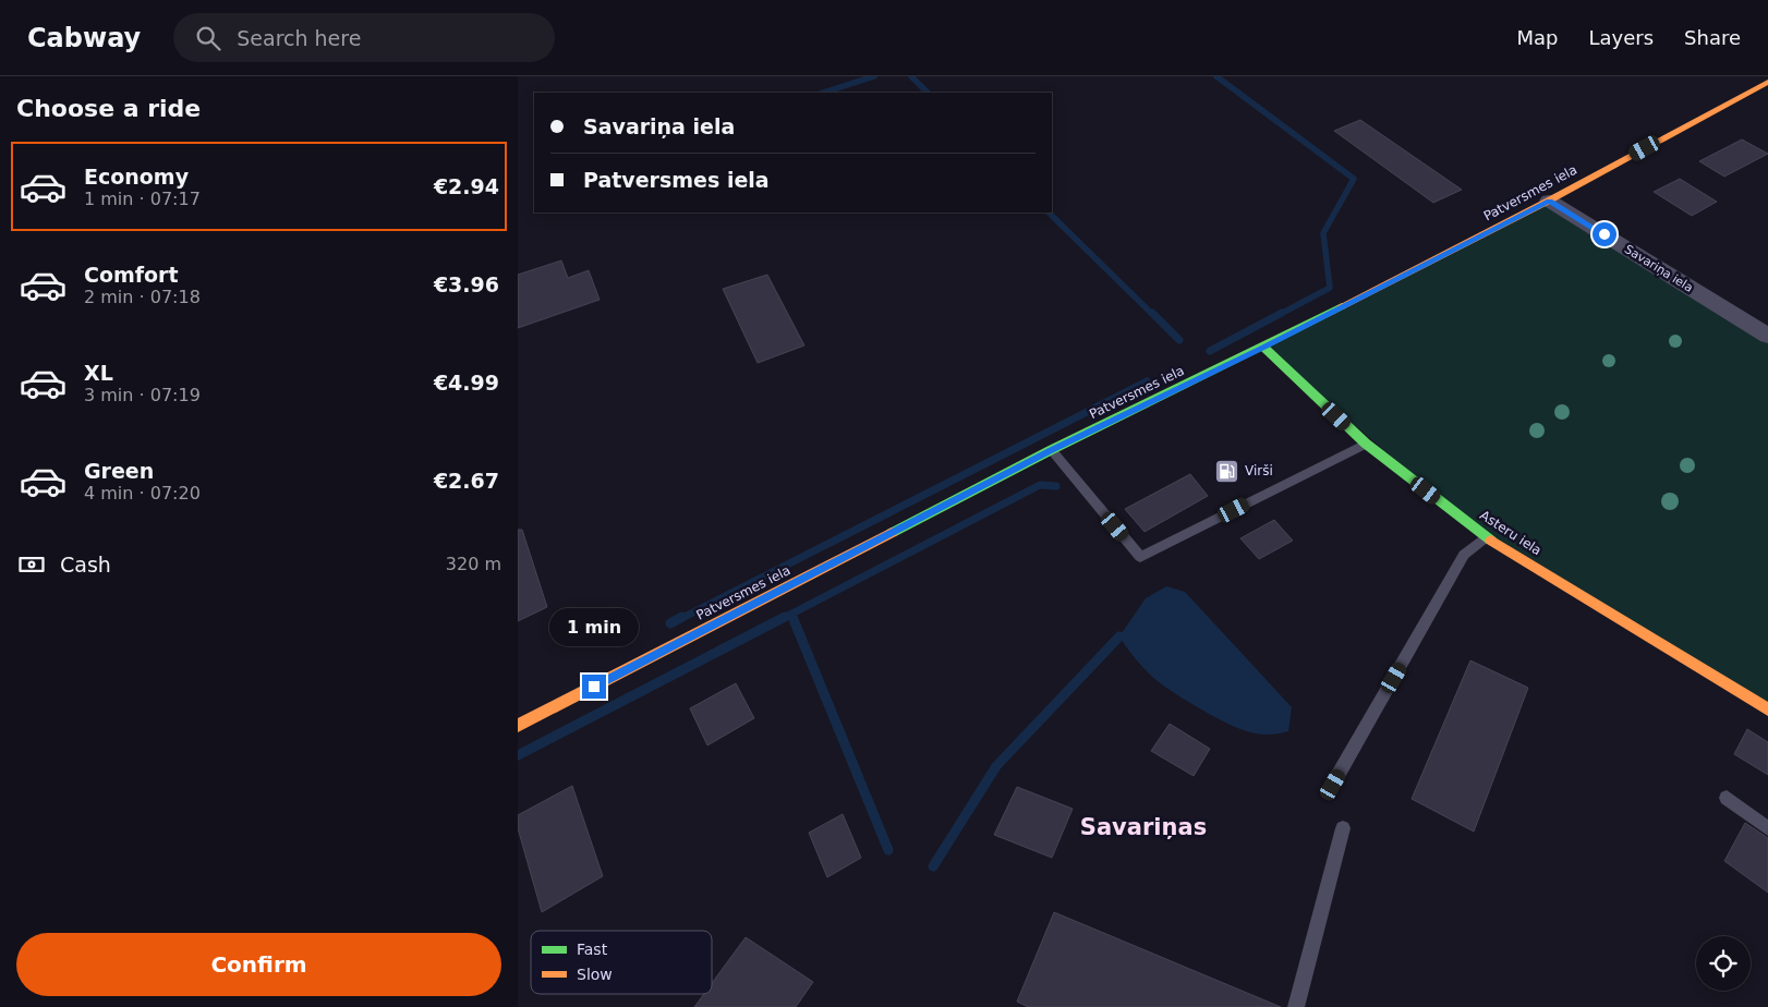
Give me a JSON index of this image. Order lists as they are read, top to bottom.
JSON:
{
  "streets": {
    "street": ["Patversmes iela", "Savariņa iela", "Asteru iela"]
  },
  "crossings": [
    ["Patversmes iela", "Savariņa iela"],
    ["Patversmes iela", "Asteru iela"]
  ],
  "districts": ["Savariņas"],
  "places": {
    "fuel station": ["Virši"]
  },
  "legend": ["Fast", "Slow"],
  "page": {
    "header": "Cabway",
    "search": "Search here",
    "nav": ["Map", "Layers", "Share"],
    "heading": "Choose a ride",
    "banner": ["Savariņa iela", "Patversmes iela"],
    "list": [
      {
        "name": "Economy",
        "note": "1 min · 07:17",
        "value": "€2.94"
      },
      {
        "name": "Comfort",
        "note": "2 min · 07:18",
        "value": "€3.96"
      },
      {
        "name": "XL",
        "note": "3 min · 07:19",
        "value": "€4.99"
      },
      {
        "name": "Green",
        "note": "4 min · 07:20",
        "value": "€2.67"
      }
    ],
    "pay": ["Cash", "320 m"],
    "bubble": "1 min",
    "buttons": "Confirm"
  }
}
